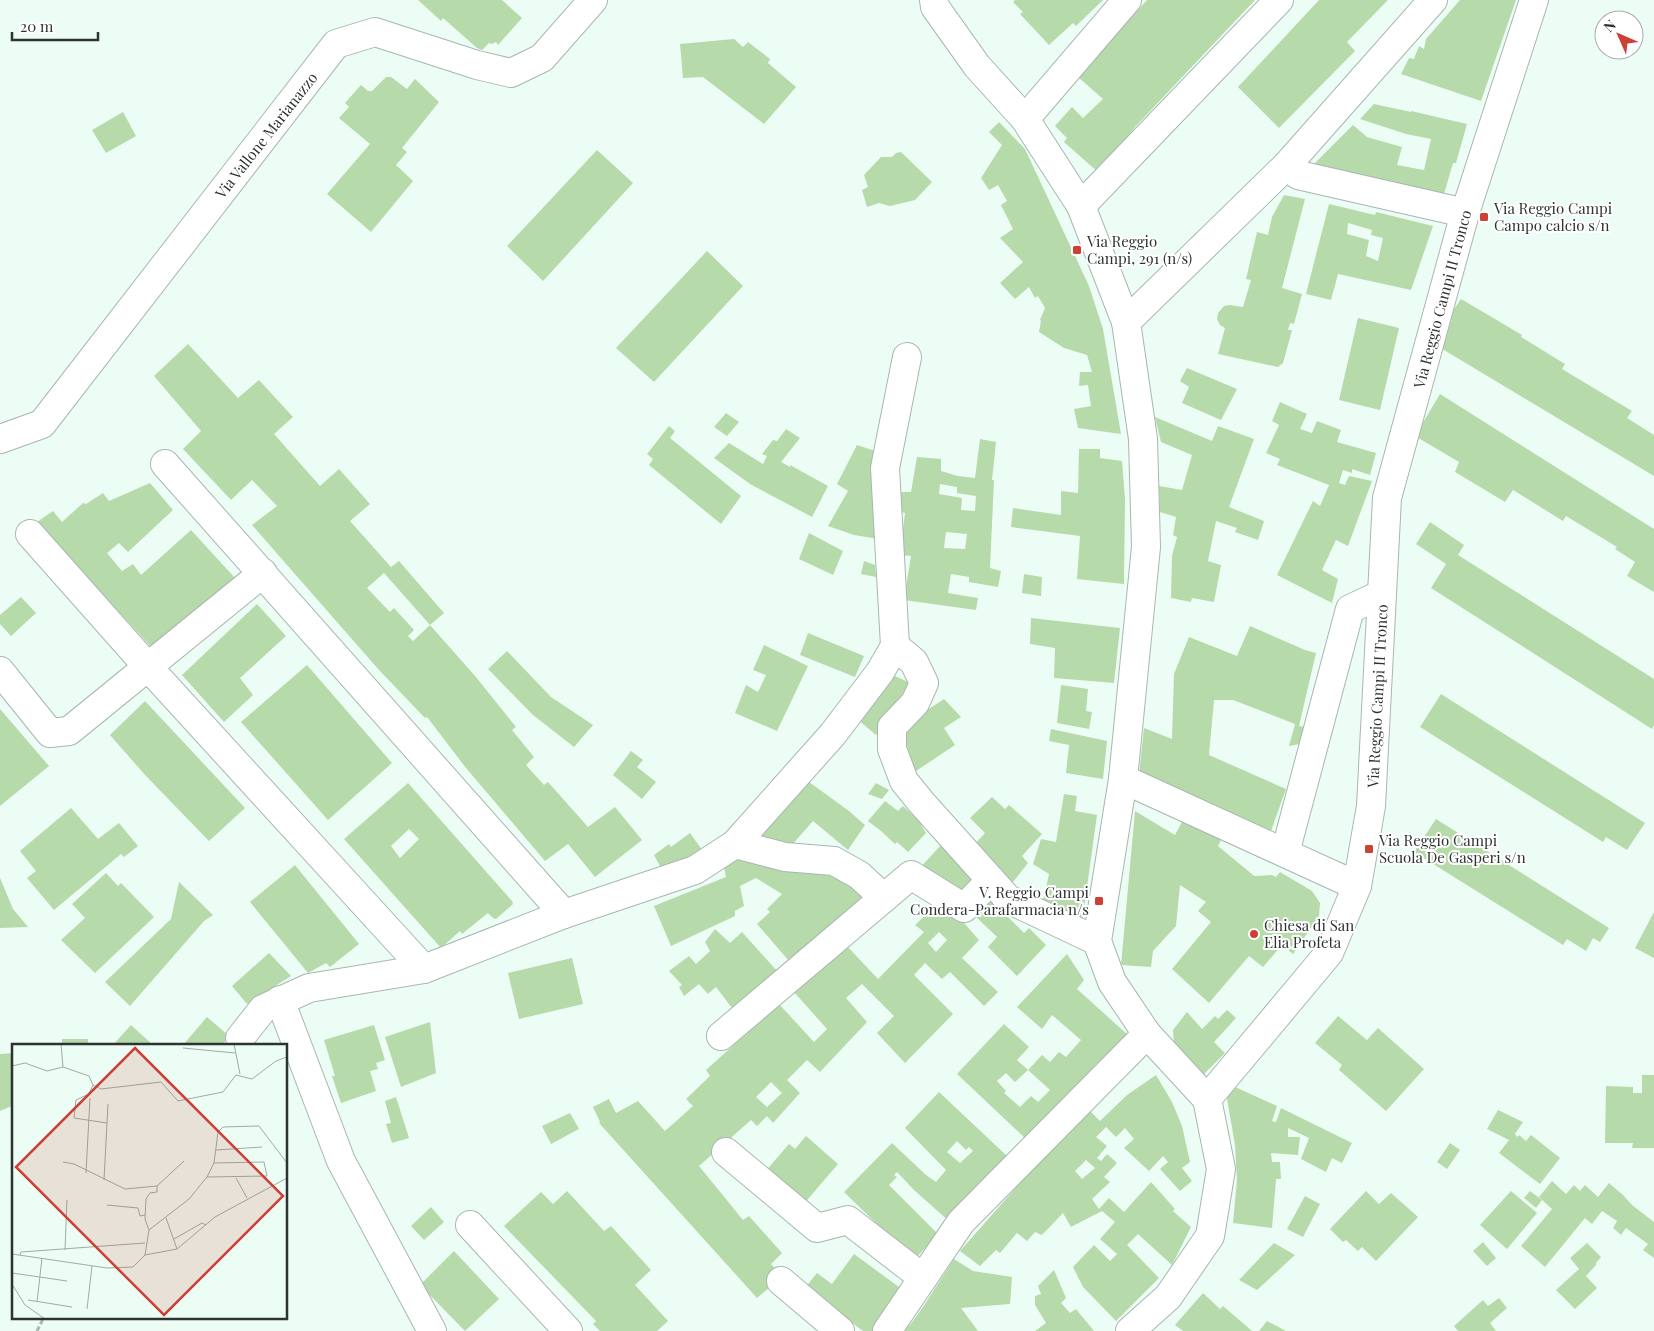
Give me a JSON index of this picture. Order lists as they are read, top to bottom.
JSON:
{
  "streets": {
    "street": ["Via Vallone Marianazzo", "Via Reggio Campi II Tronco"]
  },
  "places": {
    "transit": [
      "Via Reggio Campi Campo calcio s/n",
      "Via Reggio Campi, 291 (n/s)",
      "Via Reggio Campi Scuola De Gasperi s/n",
      "V. Reggio Campi Condera-Parafarmacia n/s"
    ],
    "other": ["Chiesa di San Elia Profeta"]
  },
  "scale_bar": "20 m",
  "north": "top left"
}
